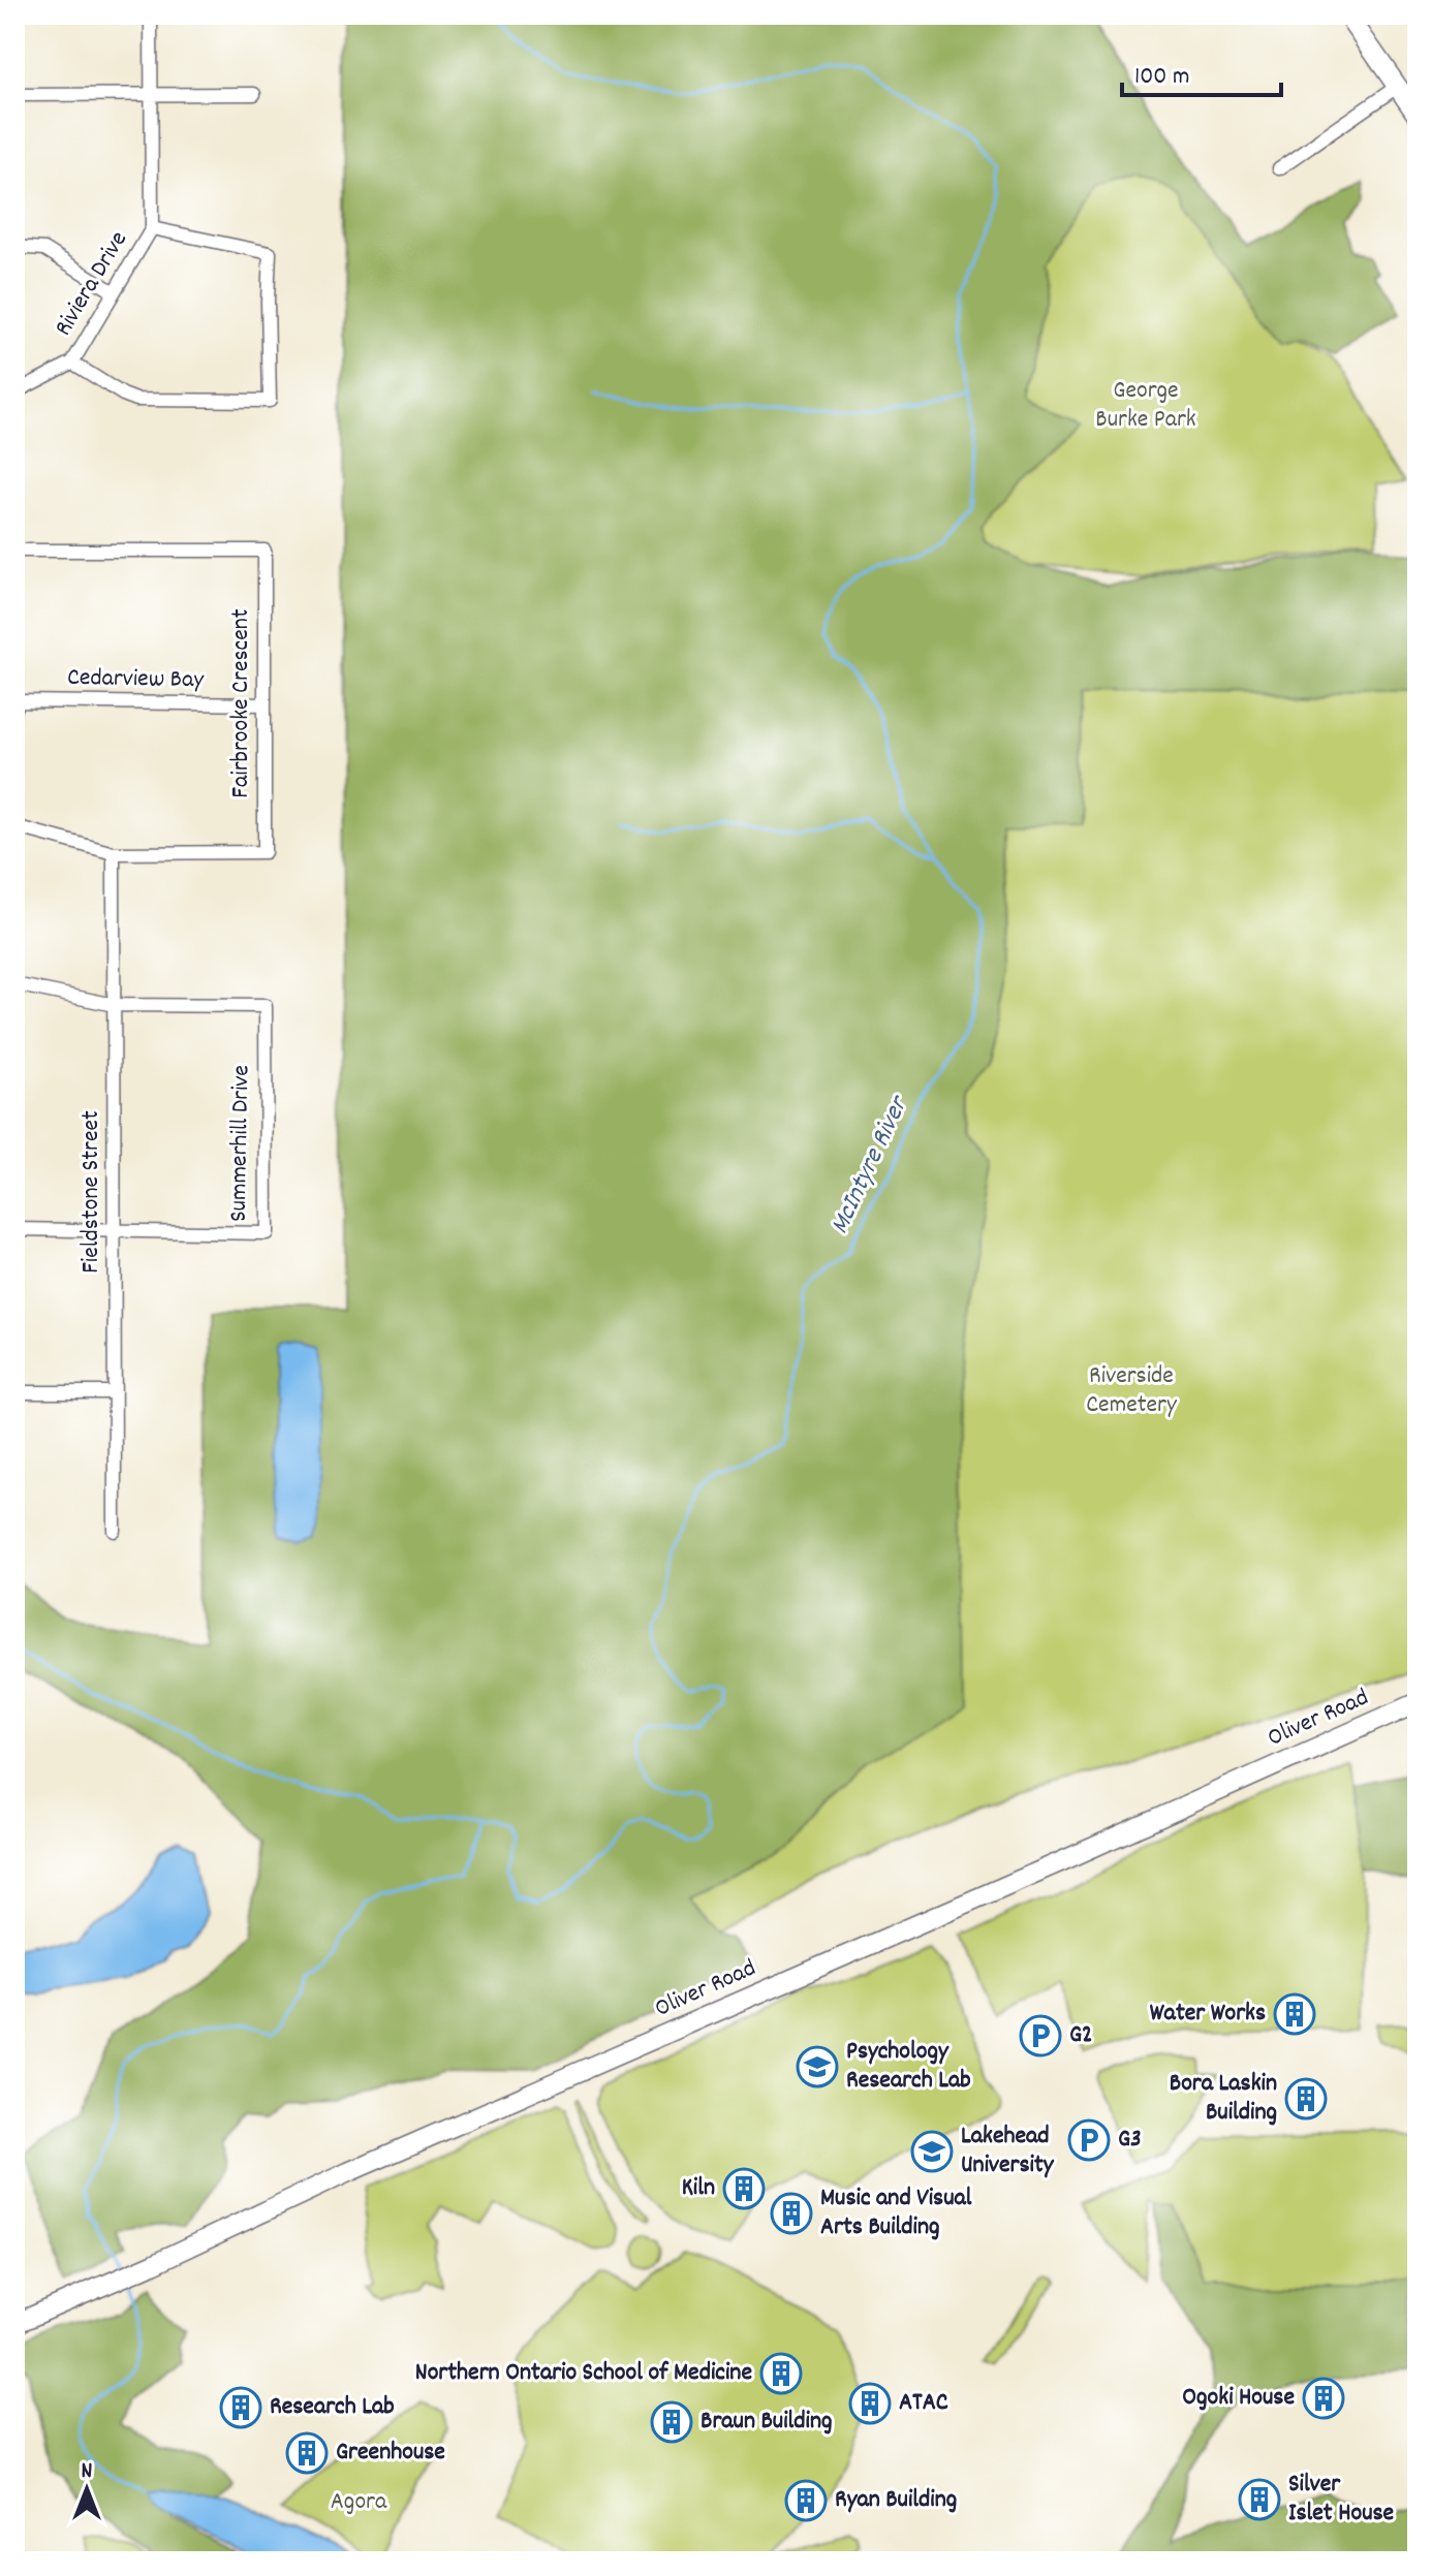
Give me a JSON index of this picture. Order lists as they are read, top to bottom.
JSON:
{
  "streets": {
    "main road": ["Oliver Road"],
    "street": [
      "Riviera Drive",
      "Cedarview Bay",
      "Fairbrooke Crescent",
      "Summerhill Drive",
      "Fieldstone Street"
    ]
  },
  "crossings": [
    ["Cedarview Bay", "Fairbrooke Crescent"],
    ["Fairbrooke Crescent", "Fieldstone Street"],
    ["Summerhill Drive", "Fieldstone Street"]
  ],
  "water": ["McIntyre River"],
  "parks": ["George Burke Park", "Riverside Cemetery", "Agora"],
  "places": {
    "building": [
      "Water Works",
      "Bora Laskin Building",
      "Kiln",
      "Music and Visual Arts Building",
      "Northern Ontario School of Medicine",
      "Ogoki House",
      "ATAC",
      "Research Lab",
      "Braun Building",
      "Greenhouse",
      "Silver Islet House",
      "Ryan Building"
    ],
    "parking": ["G2", "G3"],
    "school or university": ["Psychology Research Lab", "Lakehead University"]
  },
  "scale_bar": "100 m",
  "north": "top"
}
